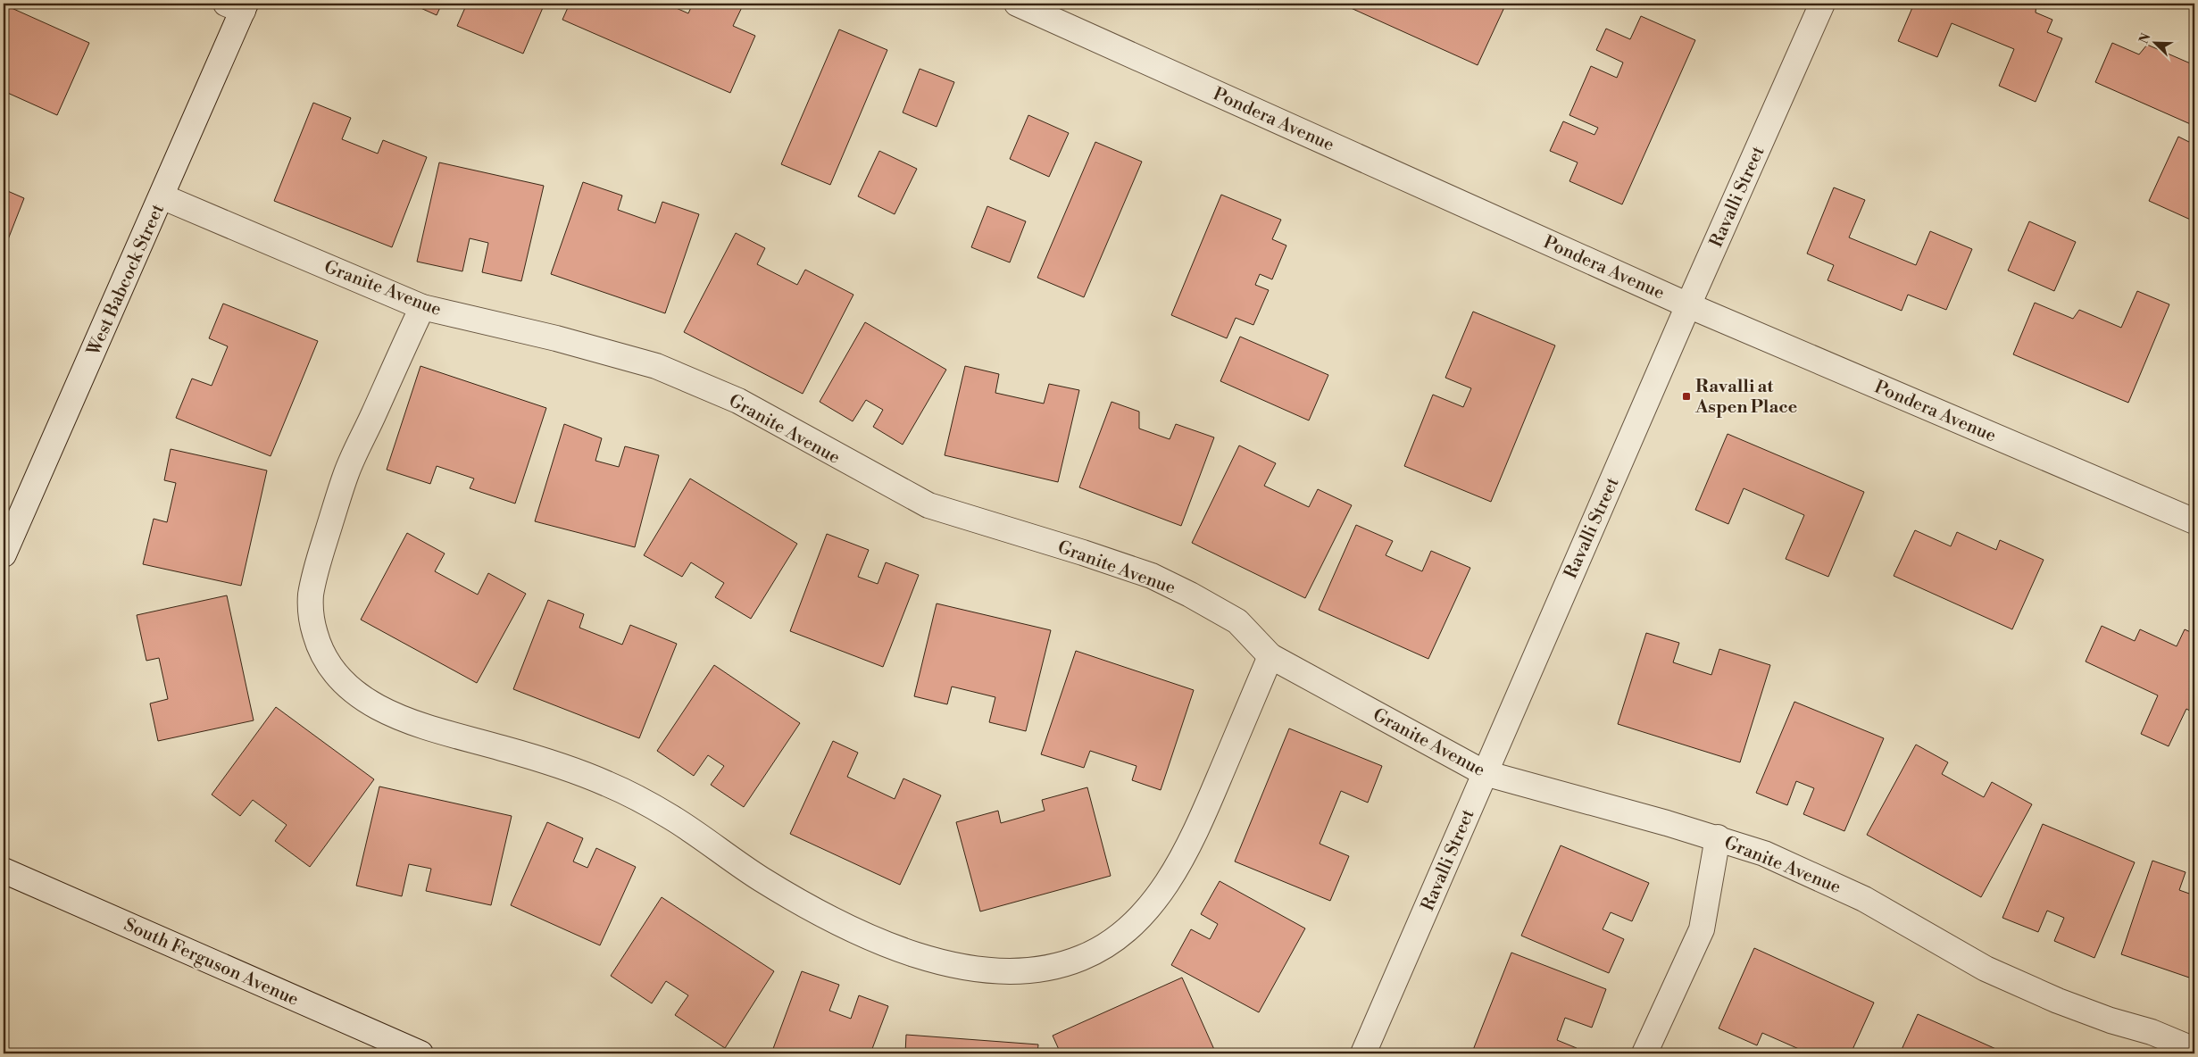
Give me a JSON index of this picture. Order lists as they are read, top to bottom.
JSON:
{
  "streets": {
    "street": [
      "Pondera Avenue",
      "Ravalli Street",
      "West Babcock Street",
      "Granite Avenue",
      "South Ferguson Avenue"
    ]
  },
  "crossings": [
    ["Pondera Avenue", "Ravalli Street"],
    ["Ravalli Street", "Granite Avenue"],
    ["West Babcock Street", "Granite Avenue"]
  ],
  "places": {
    "transit": ["Ravalli at Aspen Place"]
  },
  "north": "top left"
}
